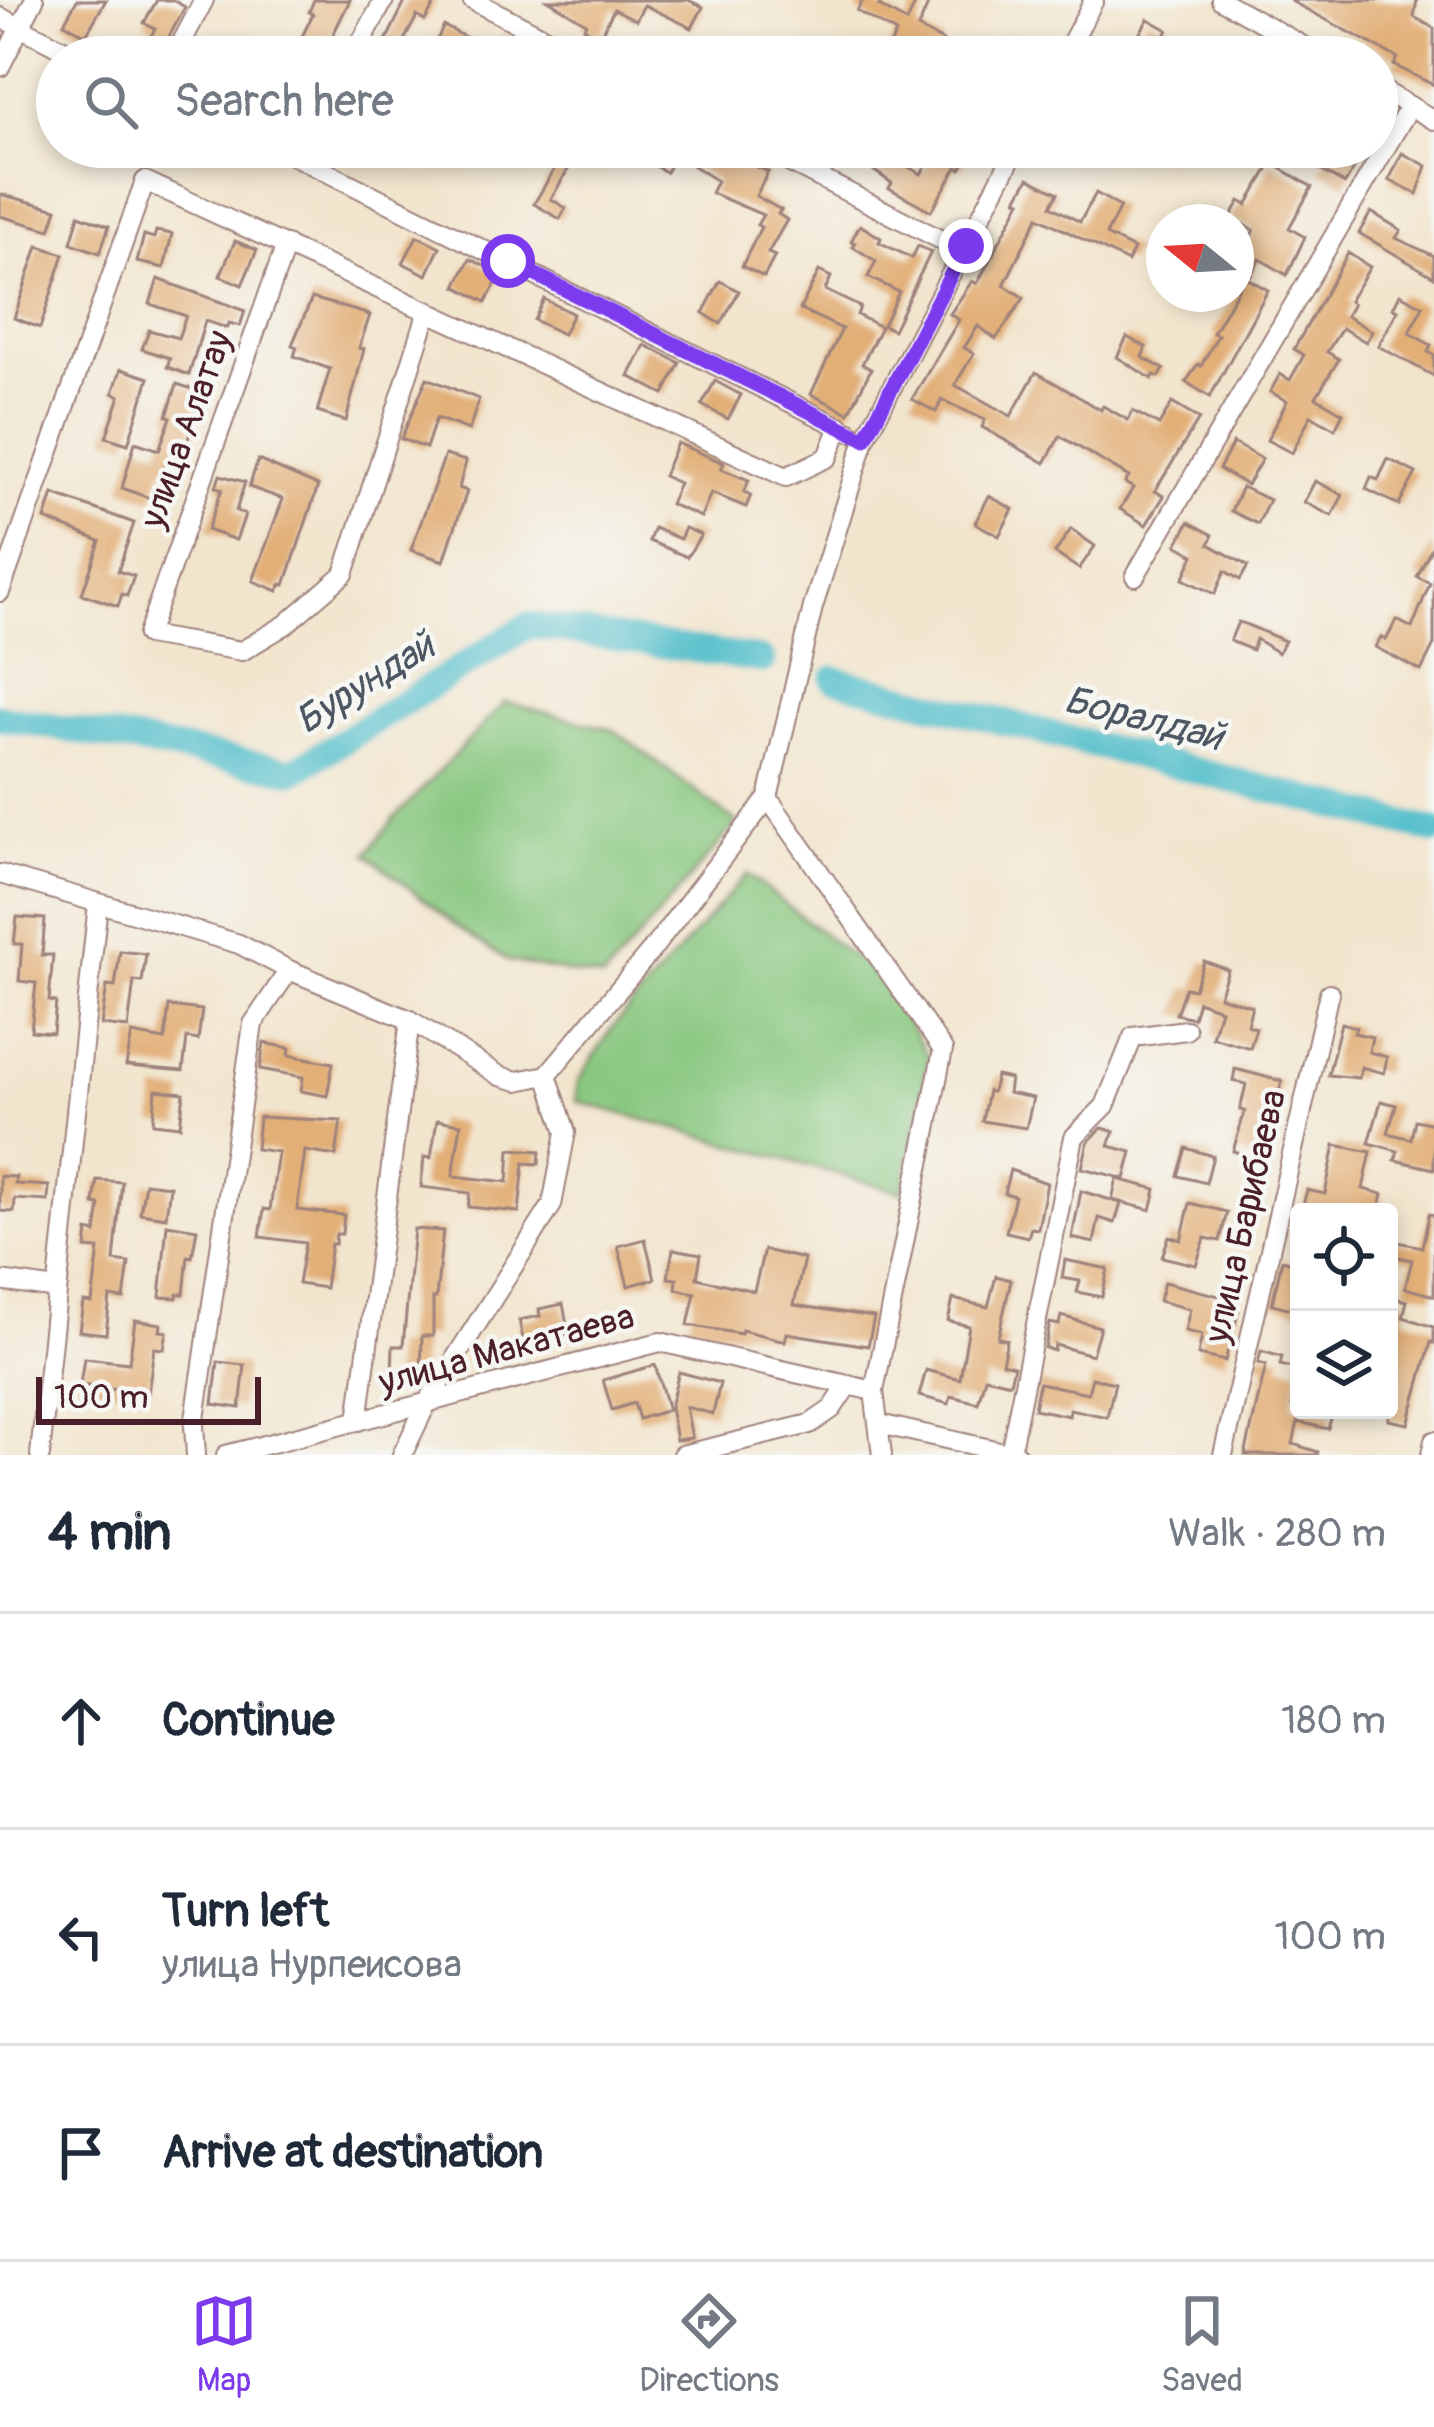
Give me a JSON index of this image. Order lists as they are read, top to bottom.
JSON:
{
  "streets": {
    "street": ["улица Алатау", "улица Барибаева", "улица Макатаева"]
  },
  "water": ["Бурундай", "Боралдай"],
  "scale_bar": "100 m",
  "north": "left",
  "page": {
    "search": "Search here",
    "scale": "100 m",
    "heading": ["4 min", "Walk · 280 m"],
    "list": [
      ["Continue", "180 m"],
      ["Turn left", "улица Нурпеисова", "100 m"],
      "Arrive at destination"
    ],
    "nav": ["Map", "Directions", "Saved"]
  }
}
